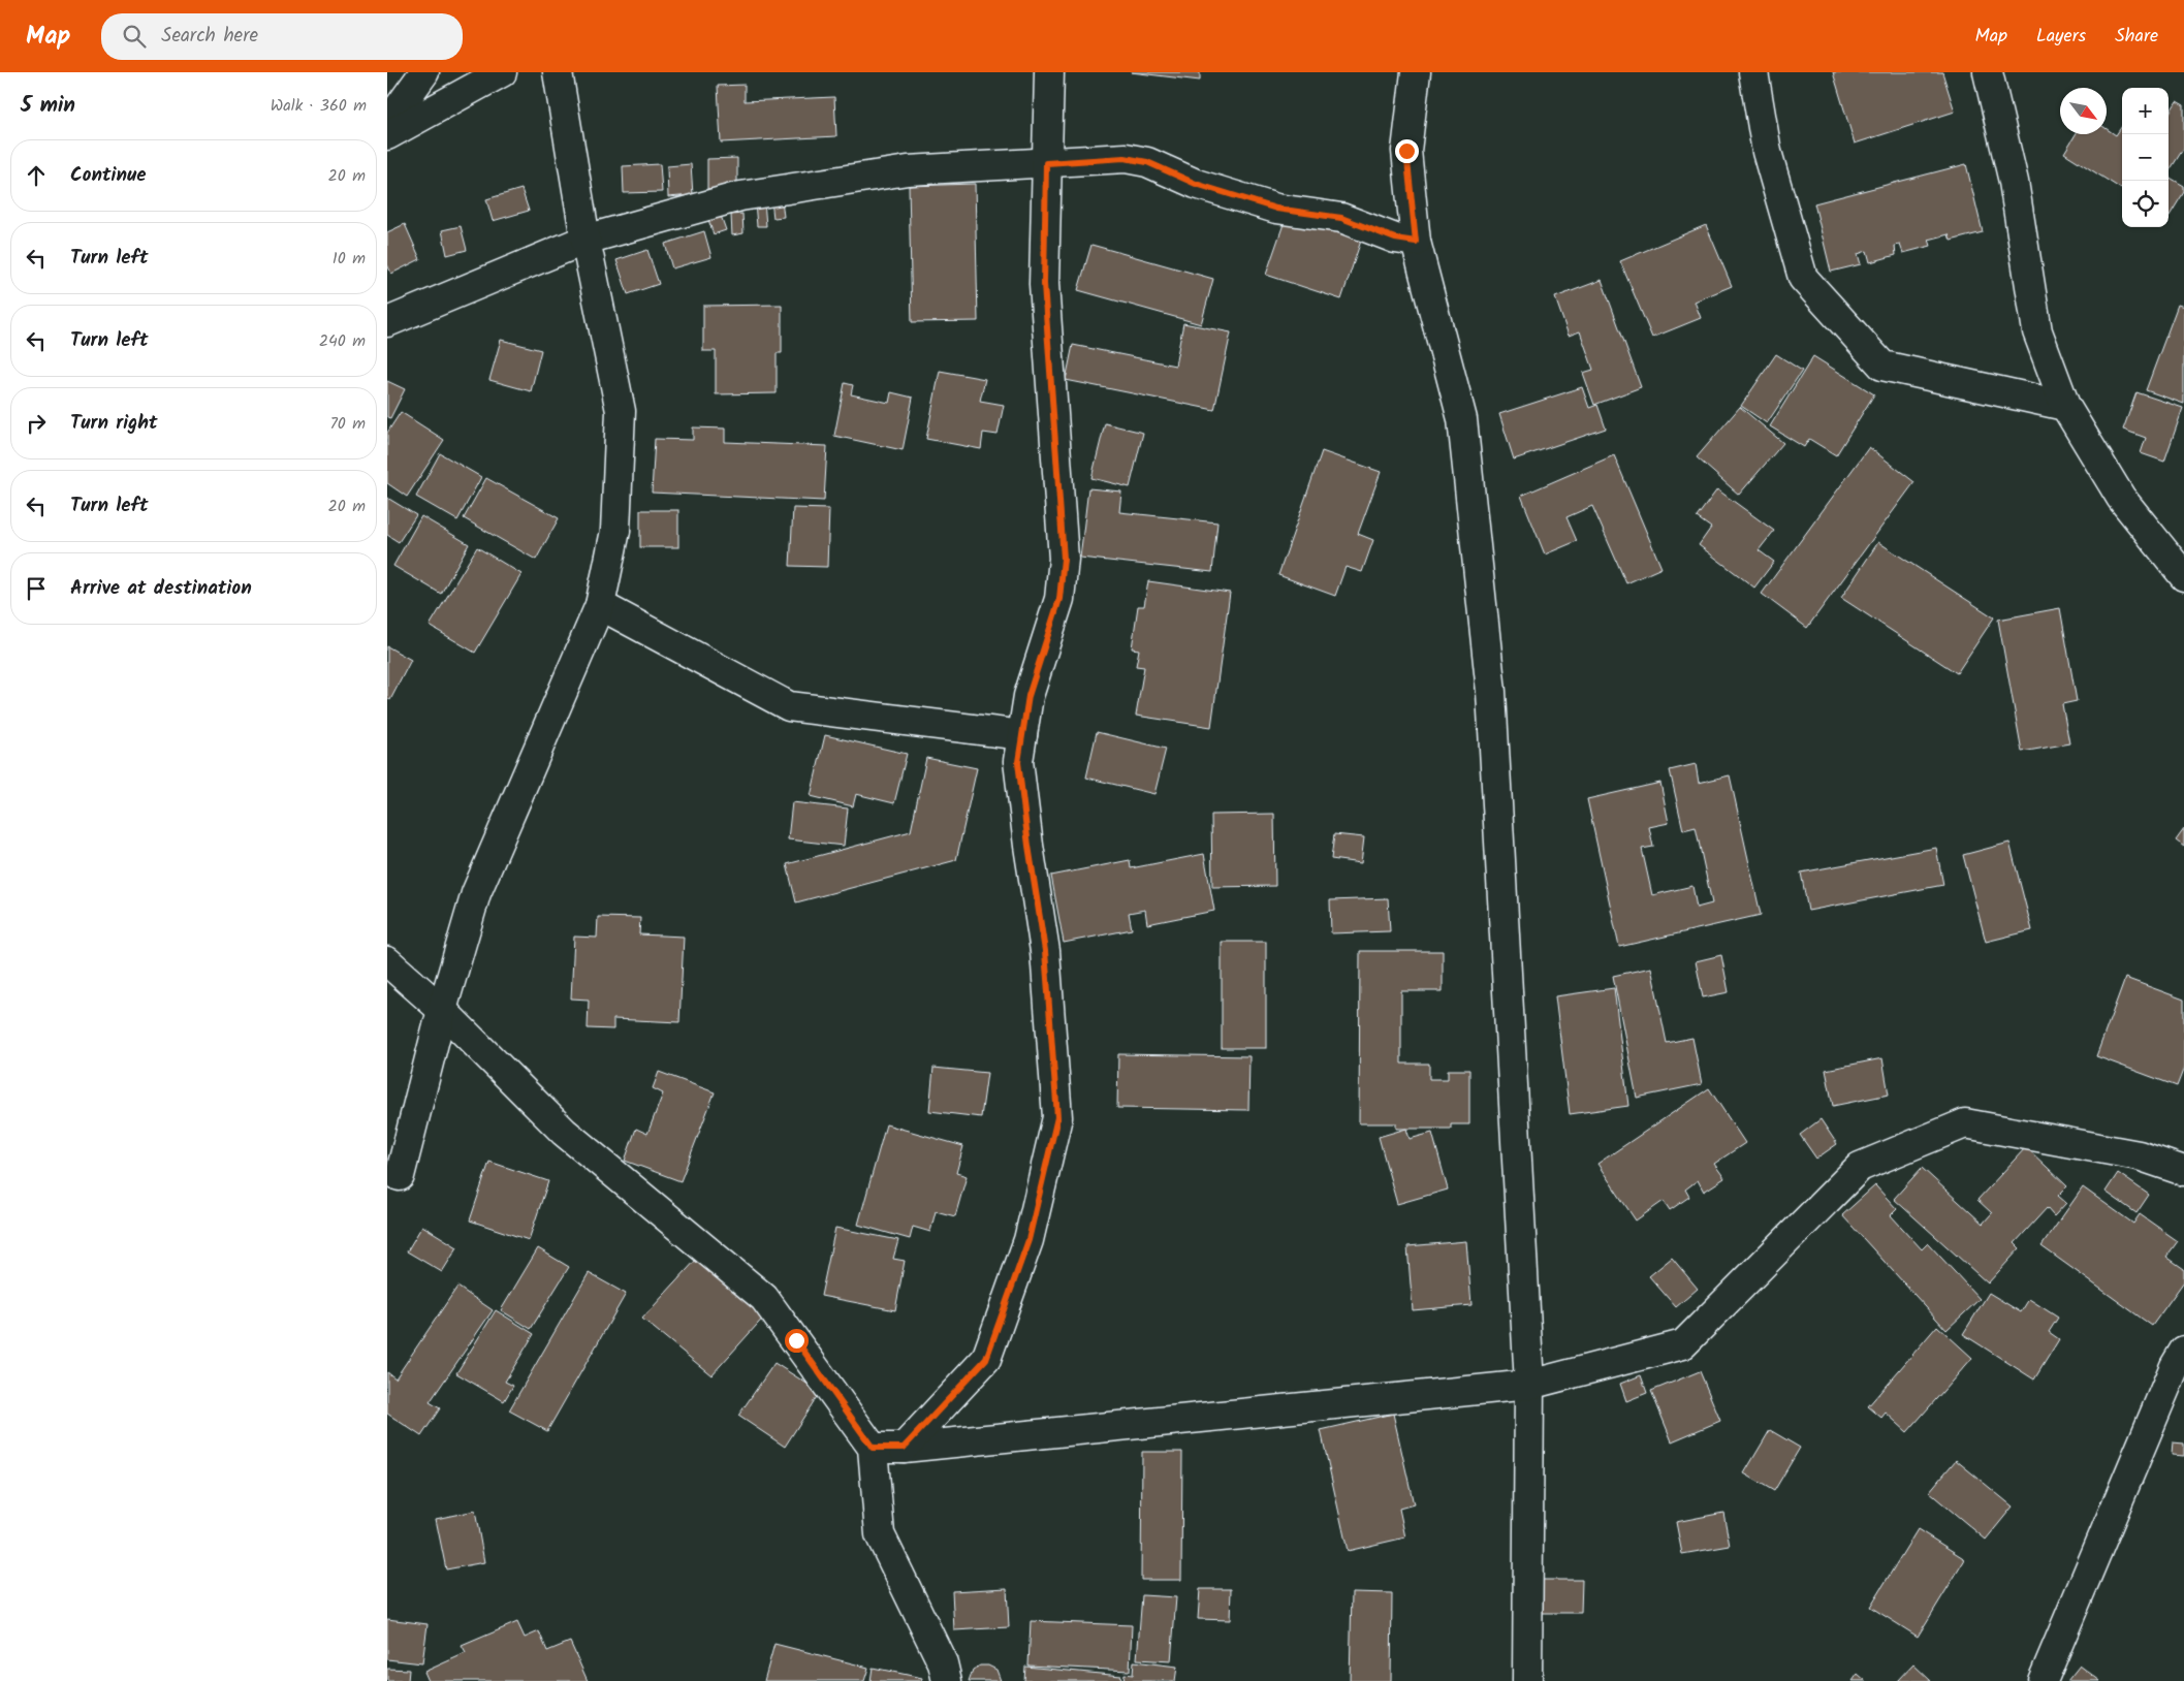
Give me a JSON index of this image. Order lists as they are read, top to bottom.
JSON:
{
  "north": "bottom right",
  "page": {
    "header": "Map",
    "search": "Search here",
    "nav": ["Map", "Layers", "Share"],
    "heading": ["5 min", "Walk · 360 m"],
    "map_buttons": ["+", "−"],
    "list": [
      ["Continue", "20 m"],
      ["Turn left", "10 m"],
      ["Turn left", "240 m"],
      ["Turn right", "70 m"],
      ["Turn left", "20 m"],
      "Arrive at destination"
    ]
  }
}
